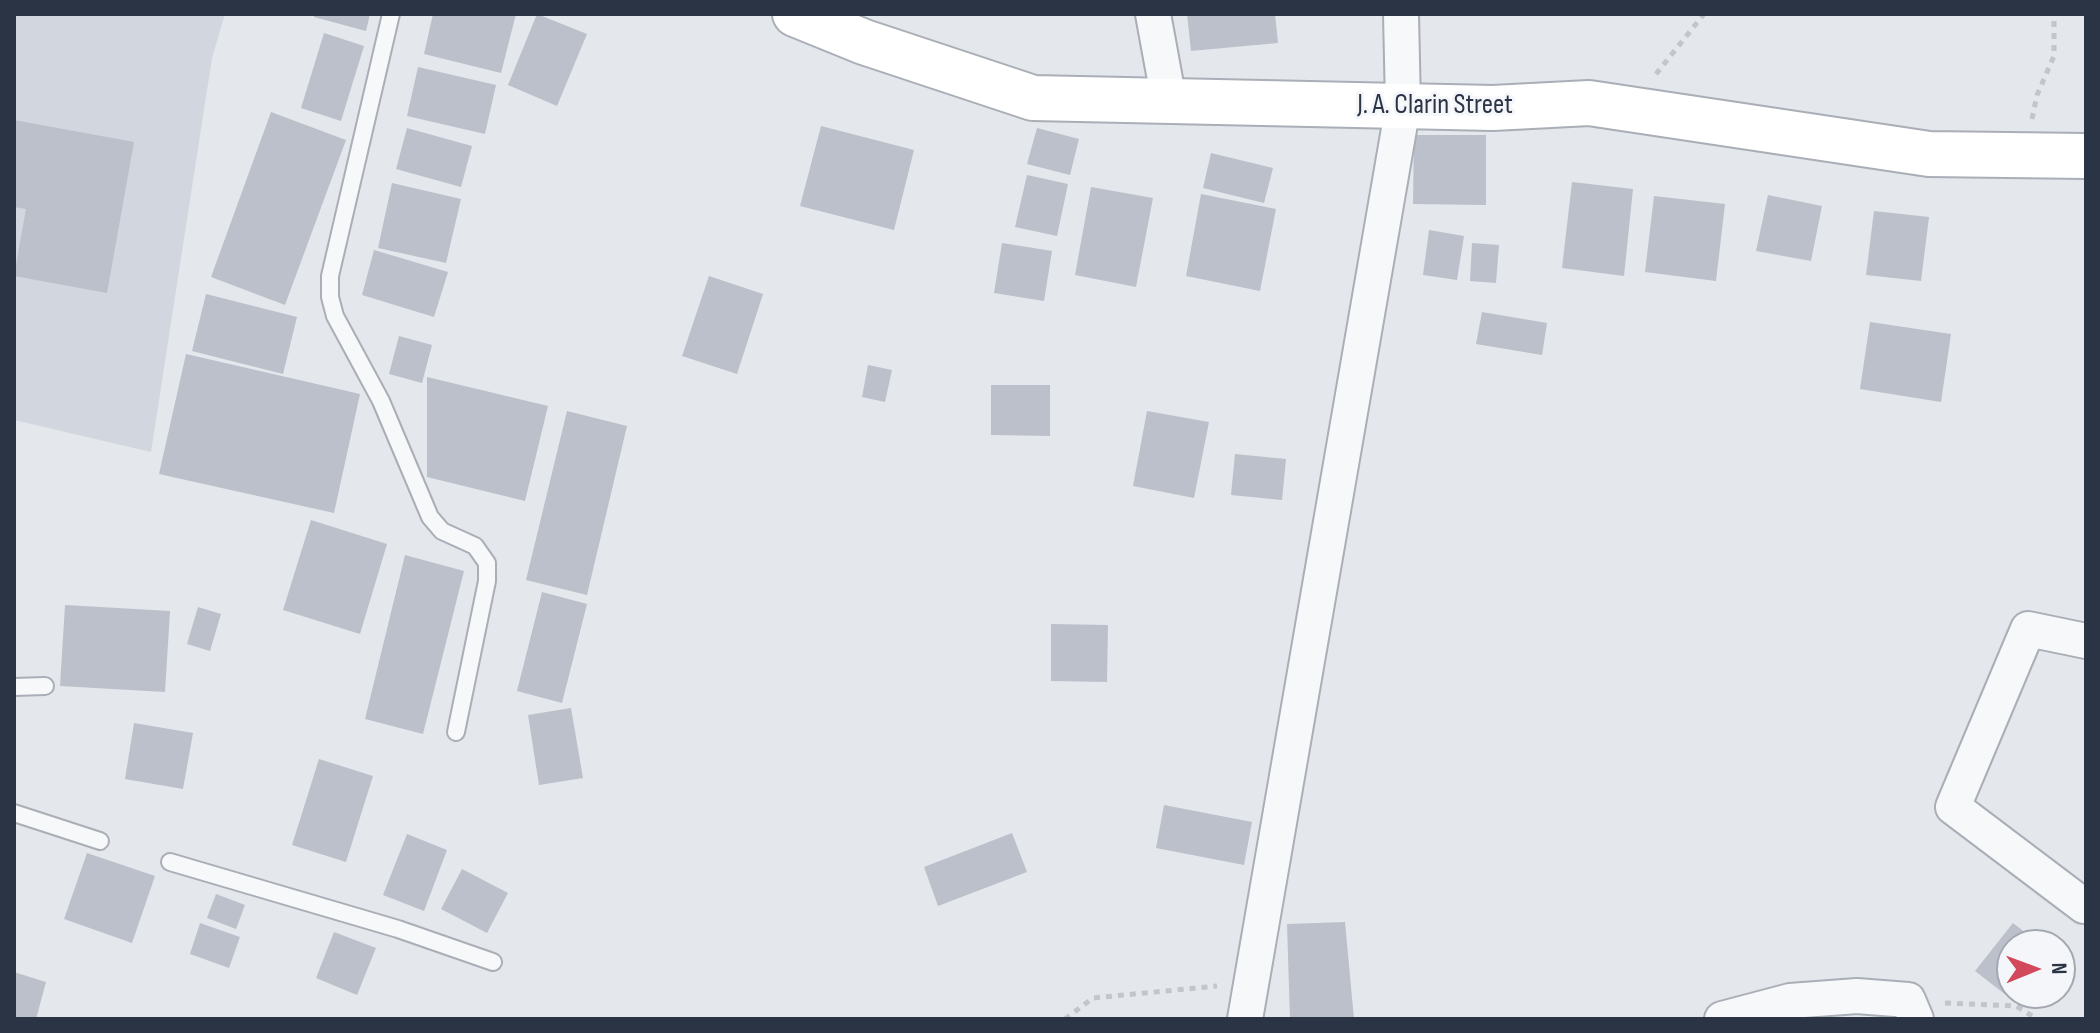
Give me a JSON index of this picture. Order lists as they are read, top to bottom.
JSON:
{
  "streets": {
    "main road": ["J. A. Clarin Street"]
  },
  "north": "right"
}
